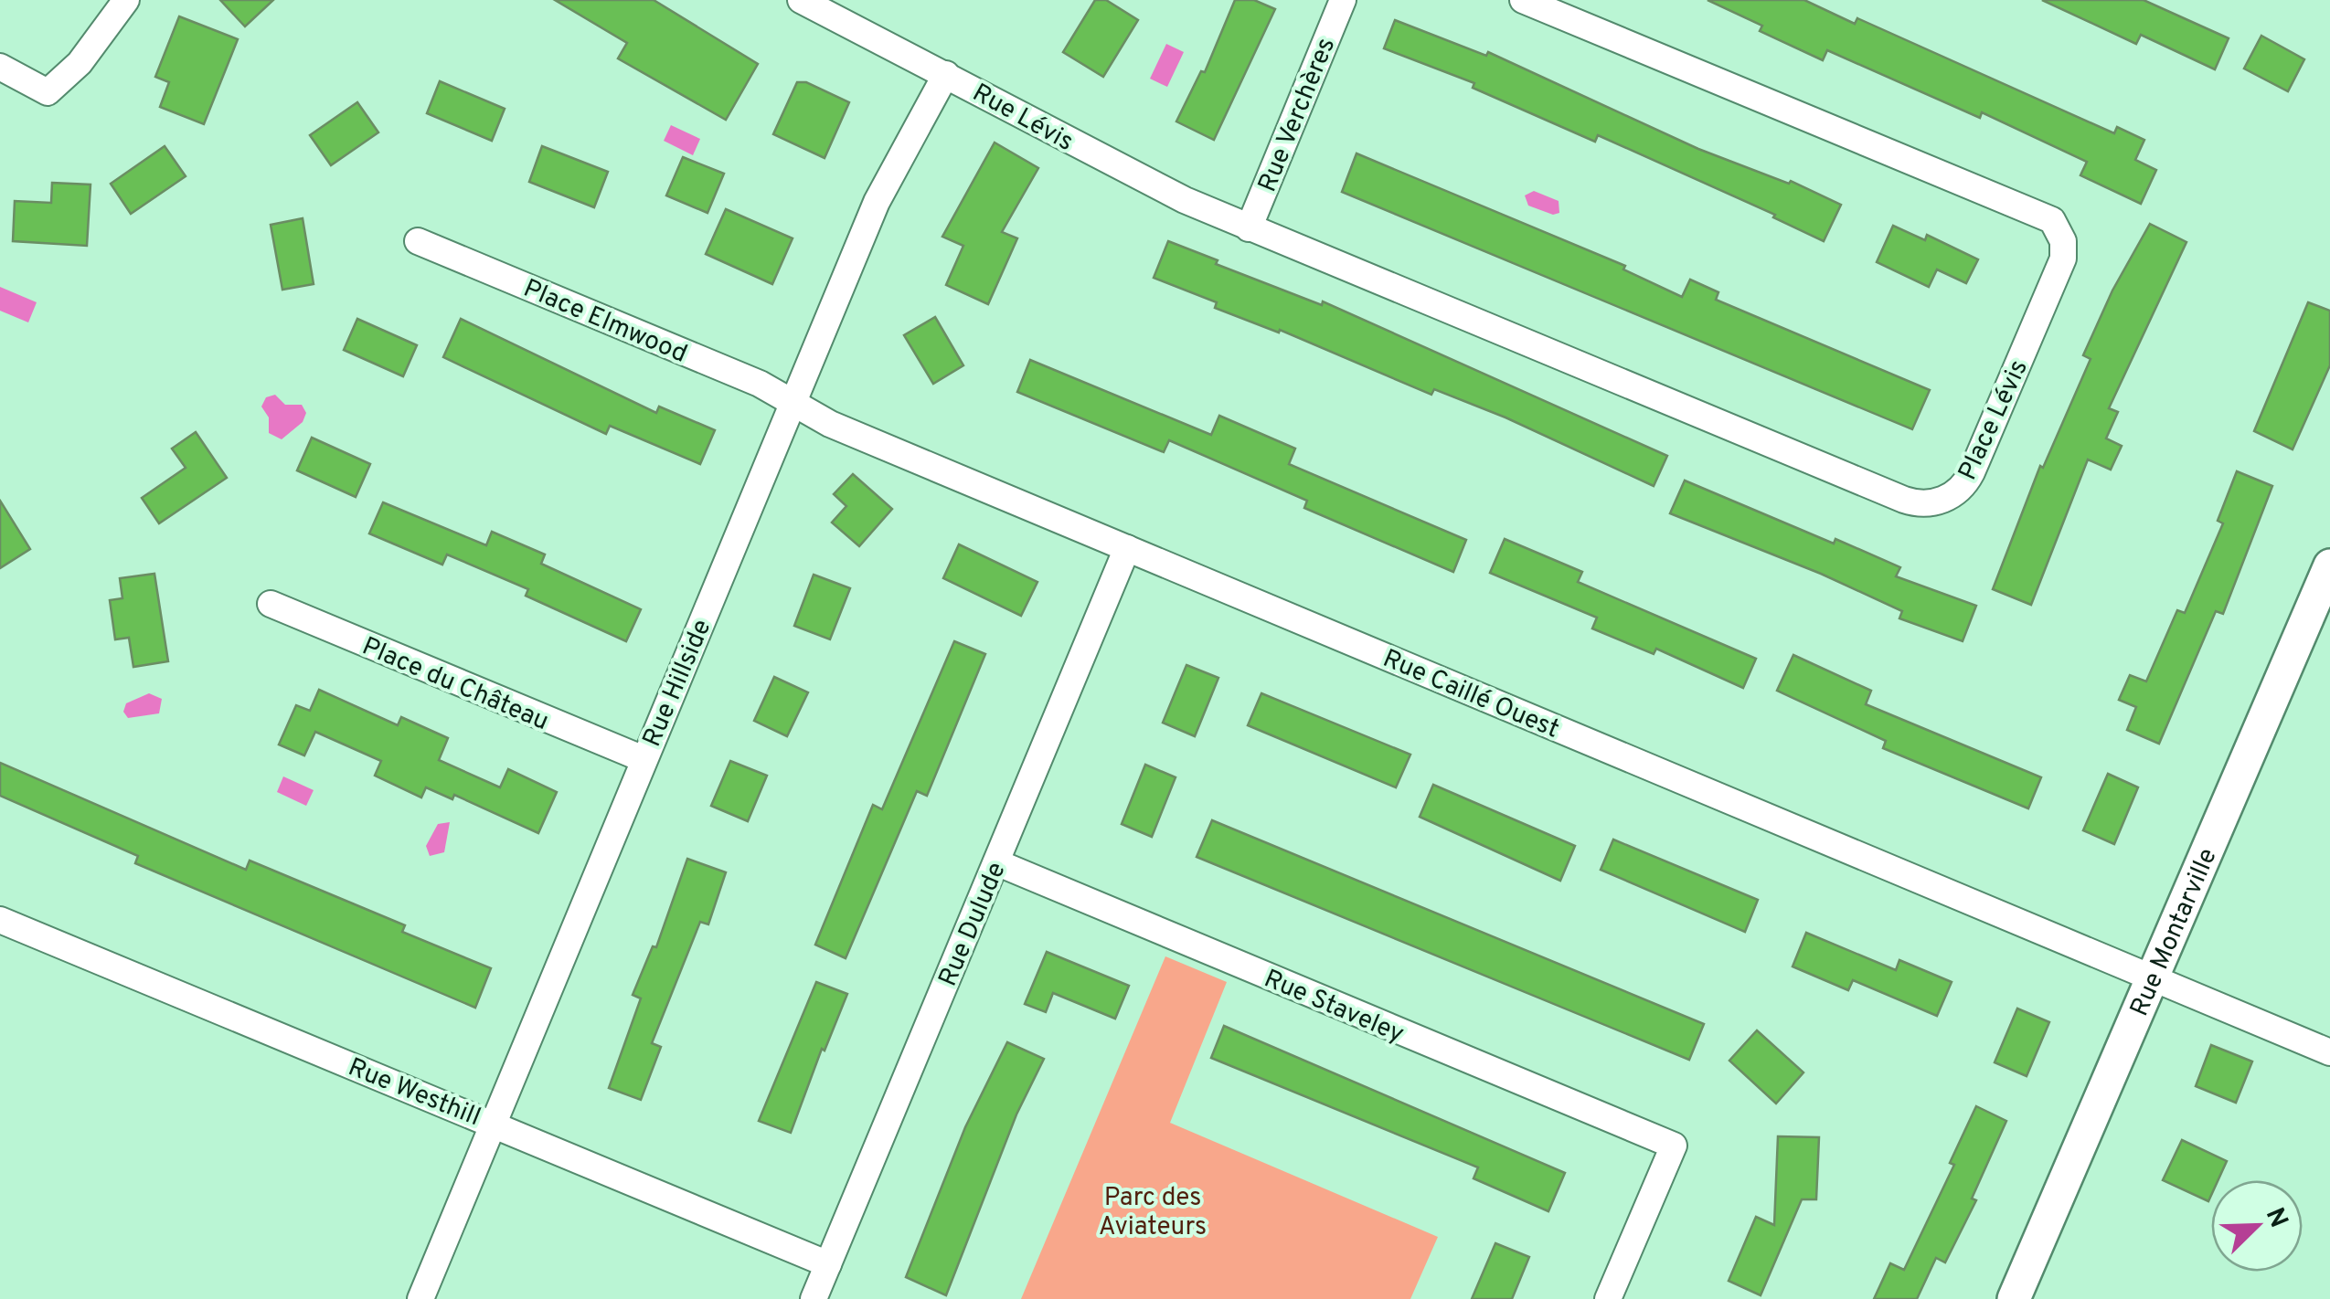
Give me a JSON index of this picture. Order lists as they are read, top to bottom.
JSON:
{
  "streets": {
    "street": [
      "Rue Verchères",
      "Rue Lévis",
      "Place Elmwood",
      "Place Lévis",
      "Place du Château",
      "Rue Hillside",
      "Rue Caillé Ouest",
      "Rue Dulude",
      "Rue Montarville",
      "Rue Staveley",
      "Rue Westhill"
    ]
  },
  "crossings": [
    ["Rue Verchères", "Rue Lévis"],
    ["Rue Verchères", "Place Lévis"],
    ["Rue Lévis", "Place Lévis"],
    ["Rue Lévis", "Rue Hillside"],
    ["Place Elmwood", "Rue Hillside"],
    ["Place Elmwood", "Rue Caillé Ouest"],
    ["Place du Château", "Rue Hillside"],
    ["Rue Hillside", "Rue Caillé Ouest"],
    ["Rue Hillside", "Rue Westhill"],
    ["Rue Caillé Ouest", "Rue Dulude"],
    ["Rue Caillé Ouest", "Rue Montarville"],
    ["Rue Dulude", "Rue Staveley"],
    ["Rue Dulude", "Rue Westhill"]
  ],
  "parks": ["Parc des Aviateurs"],
  "north": "top right"
}
